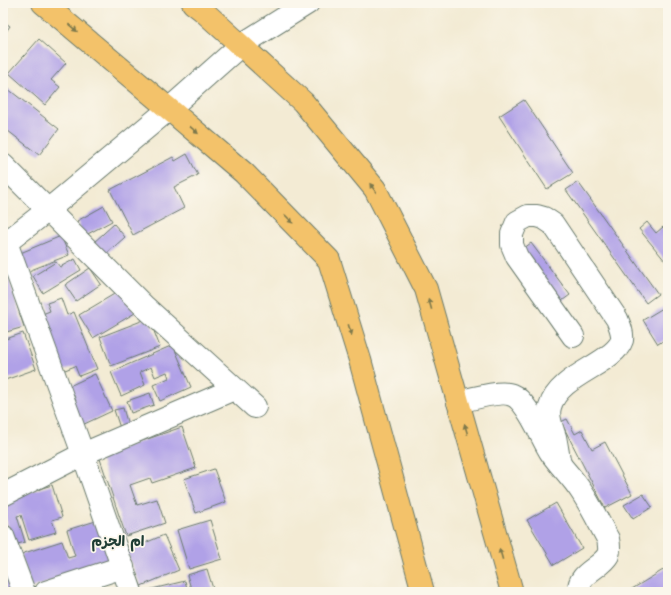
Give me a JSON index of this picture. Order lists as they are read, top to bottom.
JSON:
{
  "districts": ["ام الجزم"]
}
